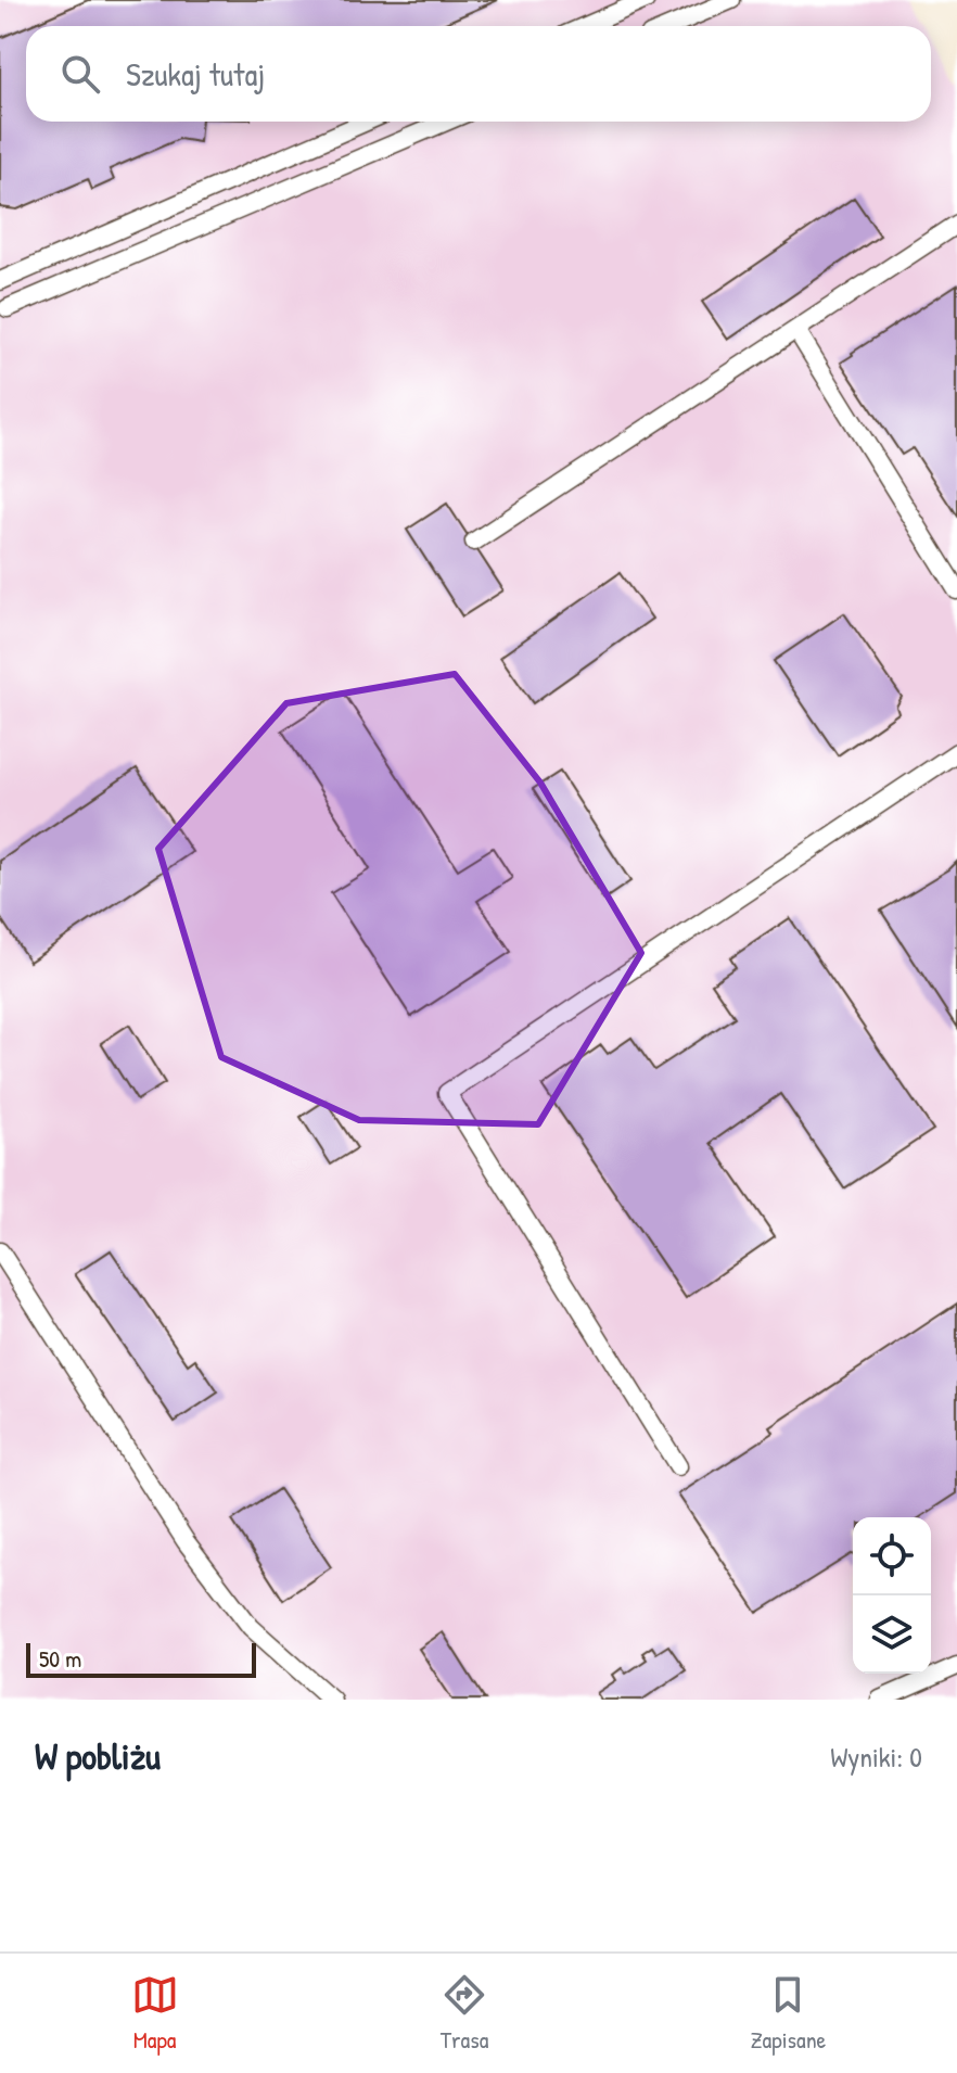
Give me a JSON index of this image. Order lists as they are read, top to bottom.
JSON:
{
  "scale_bar": "50 m",
  "page": {
    "search": "Szukaj tutaj",
    "scale": "50 m",
    "heading": ["W pobliżu", "Wyniki: 0"],
    "nav": ["Mapa", "Trasa", "Zapisane"]
  }
}
